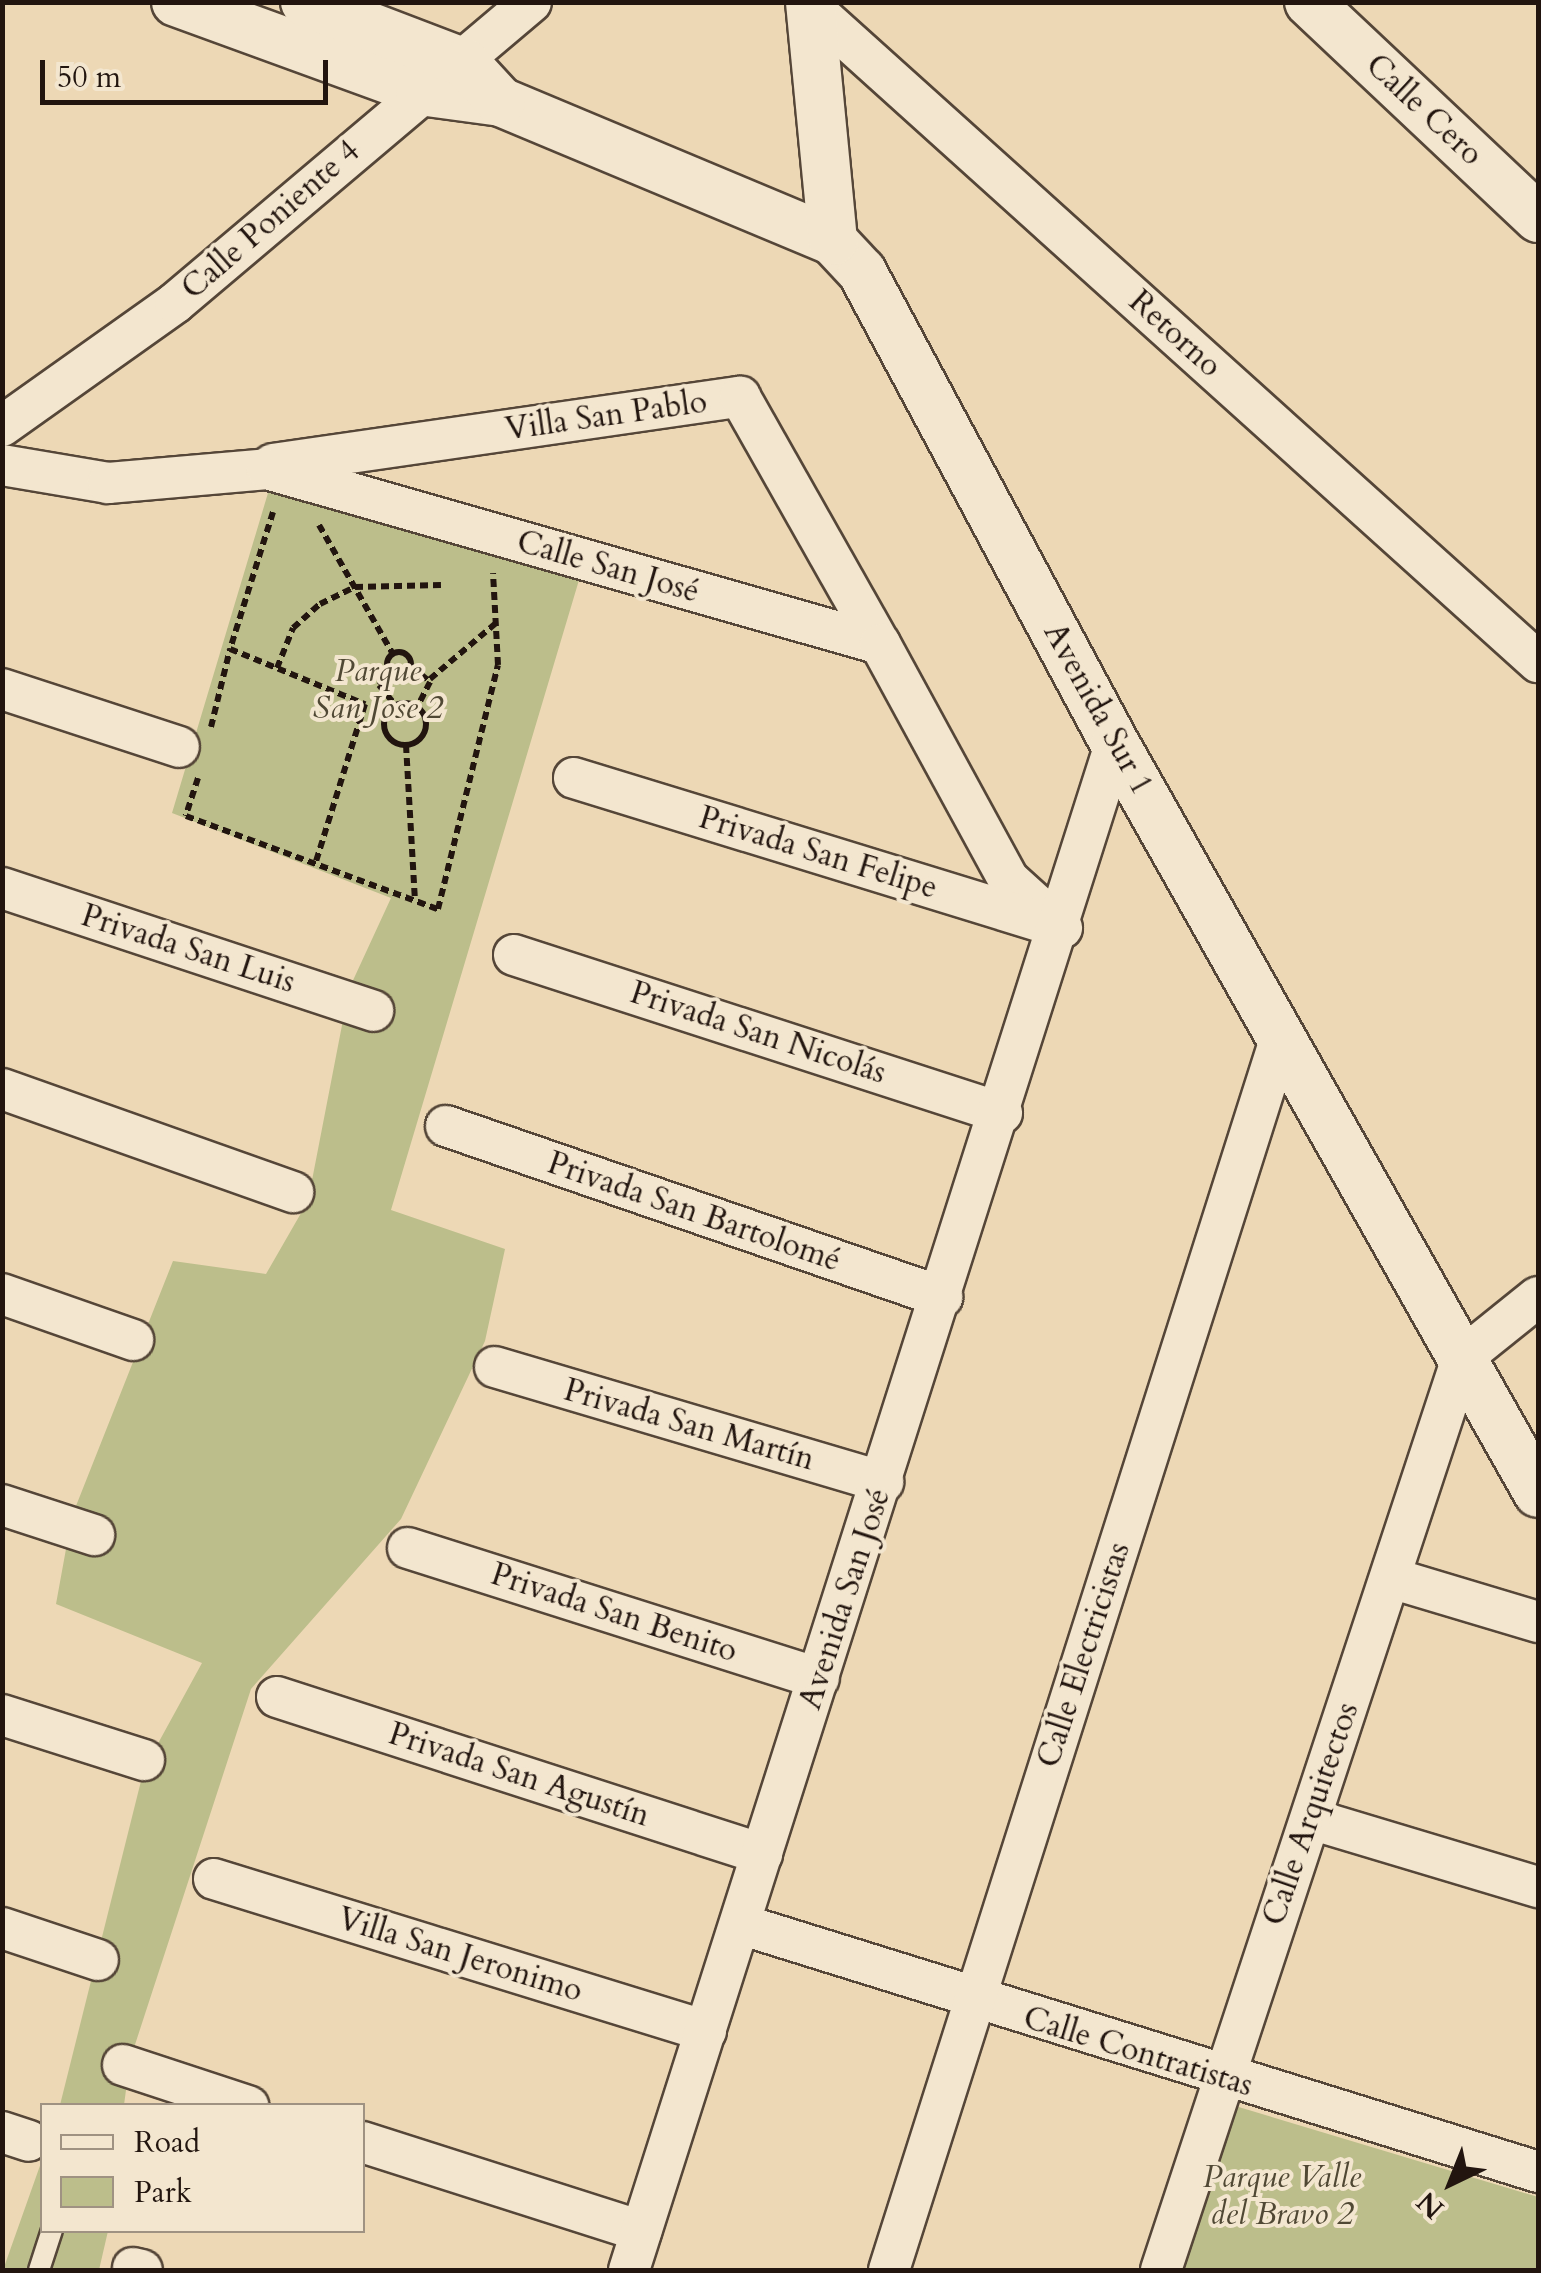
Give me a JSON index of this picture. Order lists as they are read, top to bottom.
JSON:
{
  "streets": {
    "street": [
      "Calle Cero",
      "Calle Poniente 4",
      "Retorno",
      "Villa San Pablo",
      "Calle San José",
      "Avenida Sur 1",
      "Privada San Felipe",
      "Privada San Luis",
      "Privada San Nicolás",
      "Privada San Bartolomé",
      "Privada San Martín",
      "Avenida San José",
      "Privada San Benito",
      "Calle Electricistas",
      "Privada San Agustín",
      "Calle Arquitectos",
      "Villa San Jeronimo",
      "Calle Contratistas"
    ]
  },
  "crossings": [
    ["Calle Poniente 4", "Avenida Sur 1"],
    ["Villa San Pablo", "Calle San José"],
    ["Avenida Sur 1", "Avenida San José"],
    ["Avenida Sur 1", "Calle Electricistas"],
    ["Avenida Sur 1", "Calle Arquitectos"],
    ["Privada San Felipe", "Avenida San José"],
    ["Privada San Nicolás", "Avenida San José"],
    ["Privada San Bartolomé", "Avenida San José"],
    ["Privada San Martín", "Avenida San José"],
    ["Avenida San José", "Privada San Benito"],
    ["Avenida San José", "Privada San Agustín"],
    ["Avenida San José", "Villa San Jeronimo"],
    ["Avenida San José", "Calle Contratistas"],
    ["Calle Electricistas", "Calle Contratistas"],
    ["Calle Arquitectos", "Calle Contratistas"]
  ],
  "parks": ["Parque San Jose 2", "Parque Valle del Bravo 2"],
  "legend": ["Road", "Park"],
  "scale_bar": "50 m",
  "north": "bottom left"
}
